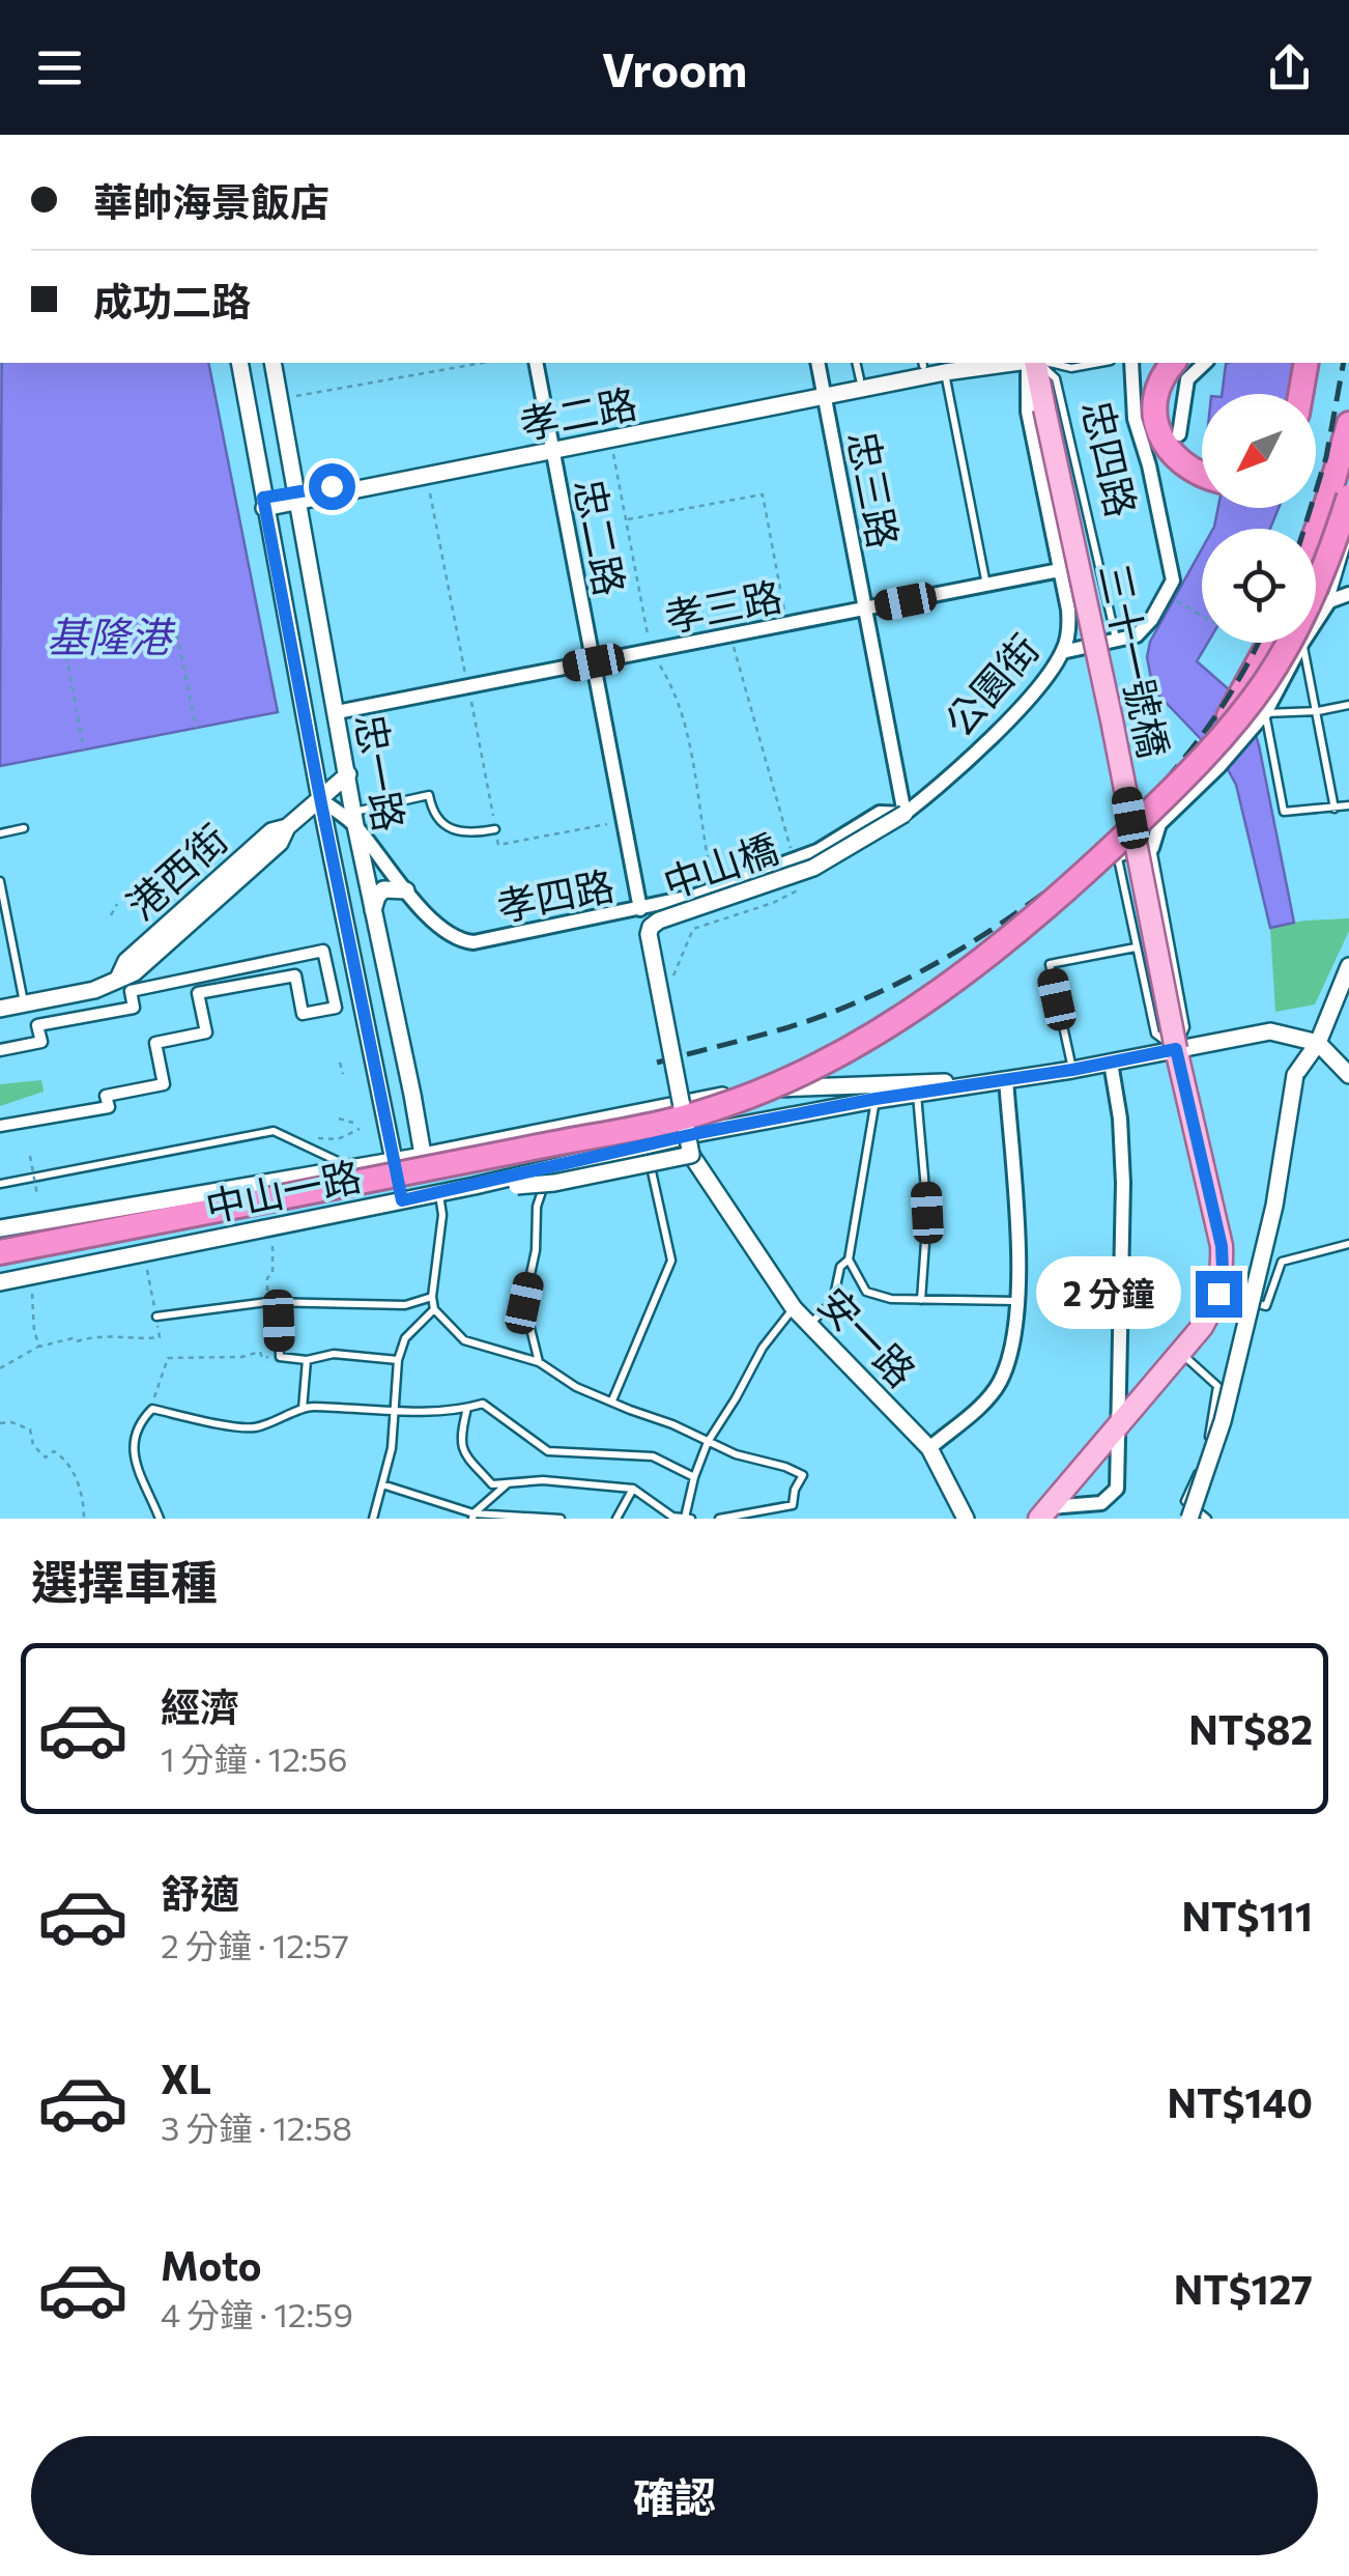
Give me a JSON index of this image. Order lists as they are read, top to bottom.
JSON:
{
  "streets": {
    "main road": ["忠四路", "三十一號橋"],
    "street": [
      "孝二路",
      "忠三路",
      "忠二路",
      "孝三路",
      "公園街",
      "忠一路",
      "中山橋",
      "港西街",
      "孝四路",
      "中山一路",
      "安一路"
    ]
  },
  "crossings": [
    ["孝二路", "忠三路"],
    ["孝二路", "忠二路"],
    ["孝二路", "忠一路"],
    ["忠四路", "孝三路"],
    ["忠四路", "三十一號橋"],
    ["忠四路", "公園街"],
    ["忠三路", "孝三路"],
    ["忠三路", "公園街"],
    ["忠三路", "中山橋"],
    ["忠三路", "孝四路"],
    ["忠二路", "孝三路"],
    ["忠二路", "孝四路"],
    ["孝三路", "公園街"],
    ["孝三路", "忠一路"],
    ["三十一號橋", "中山一路"],
    ["公園街", "中山橋"],
    ["公園街", "孝四路"],
    ["忠一路", "港西街"],
    ["忠一路", "孝四路"],
    ["忠一路", "中山一路"],
    ["中山橋", "孝四路"],
    ["中山橋", "安一路"],
    ["港西街", "孝四路"]
  ],
  "water": ["基隆港"],
  "north": "bottom left",
  "page": {
    "header": "Vroom",
    "banner": ["華帥海景飯店", "成功二路"],
    "bubble": "2 分鐘",
    "heading": "選擇車種",
    "list": [
      {
        "name": "經濟",
        "note": "1 分鐘 · 12:56",
        "value": "NT$82"
      },
      {
        "name": "舒適",
        "note": "2 分鐘 · 12:57",
        "value": "NT$111"
      },
      {
        "name": "XL",
        "note": "3 分鐘 · 12:58",
        "value": "NT$140"
      },
      {
        "name": "Moto",
        "note": "4 分鐘 · 12:59",
        "value": "NT$127"
      }
    ],
    "buttons": "確認"
  }
}
